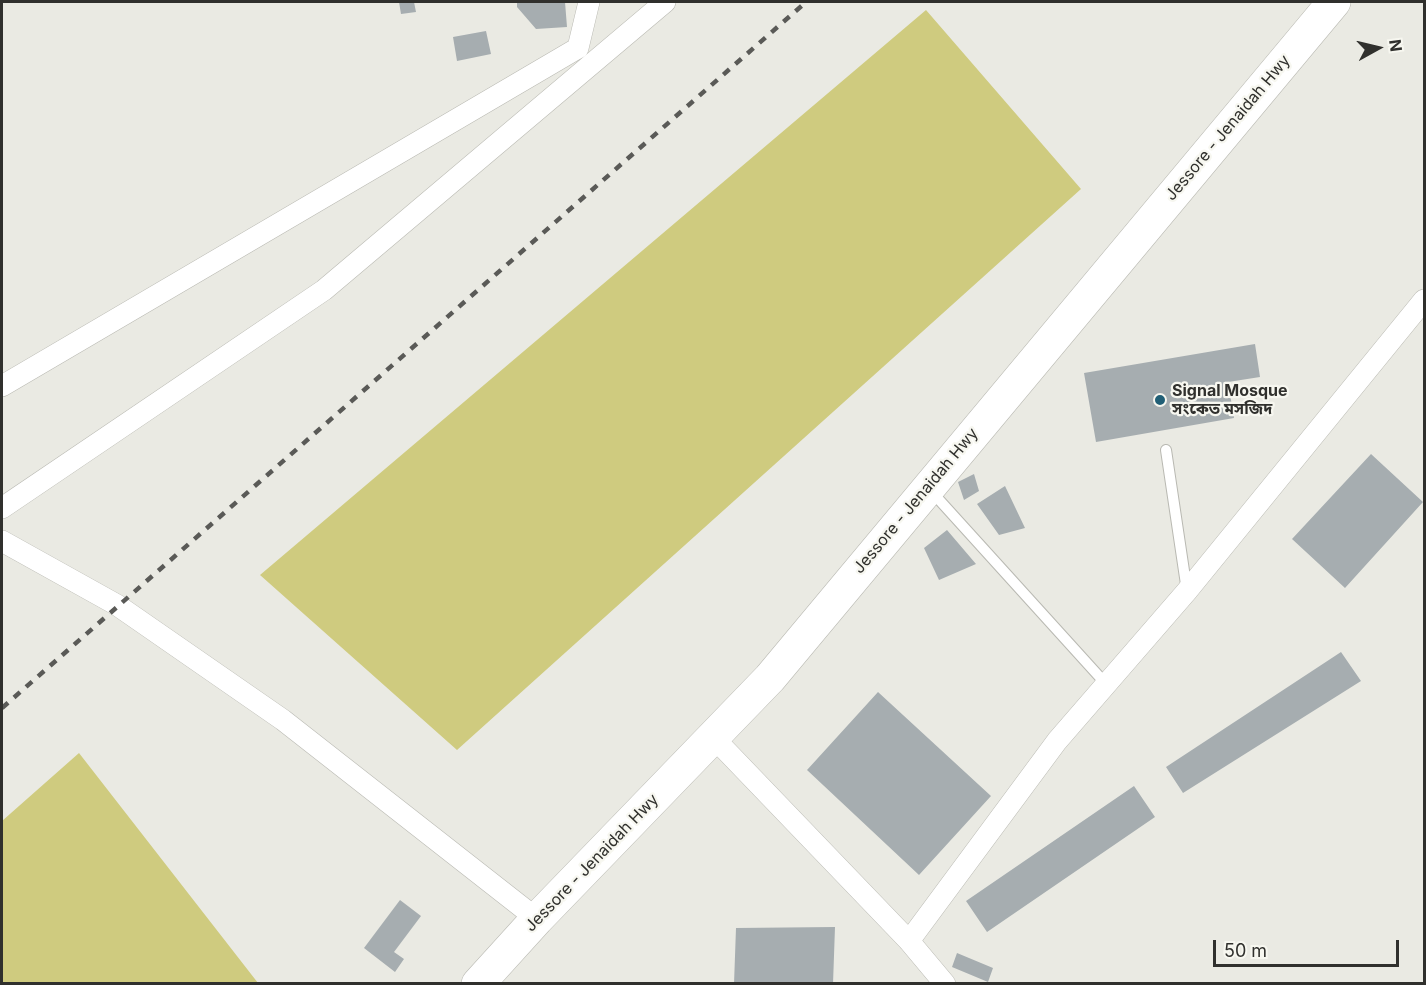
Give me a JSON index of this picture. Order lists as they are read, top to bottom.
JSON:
{
  "streets": {
    "highway": ["Jessore - Jenaidah Hwy"]
  },
  "places": ["Signal Mosque সংকেত মসজিদ"],
  "scale_bar": "50 m",
  "north": "right"
}
